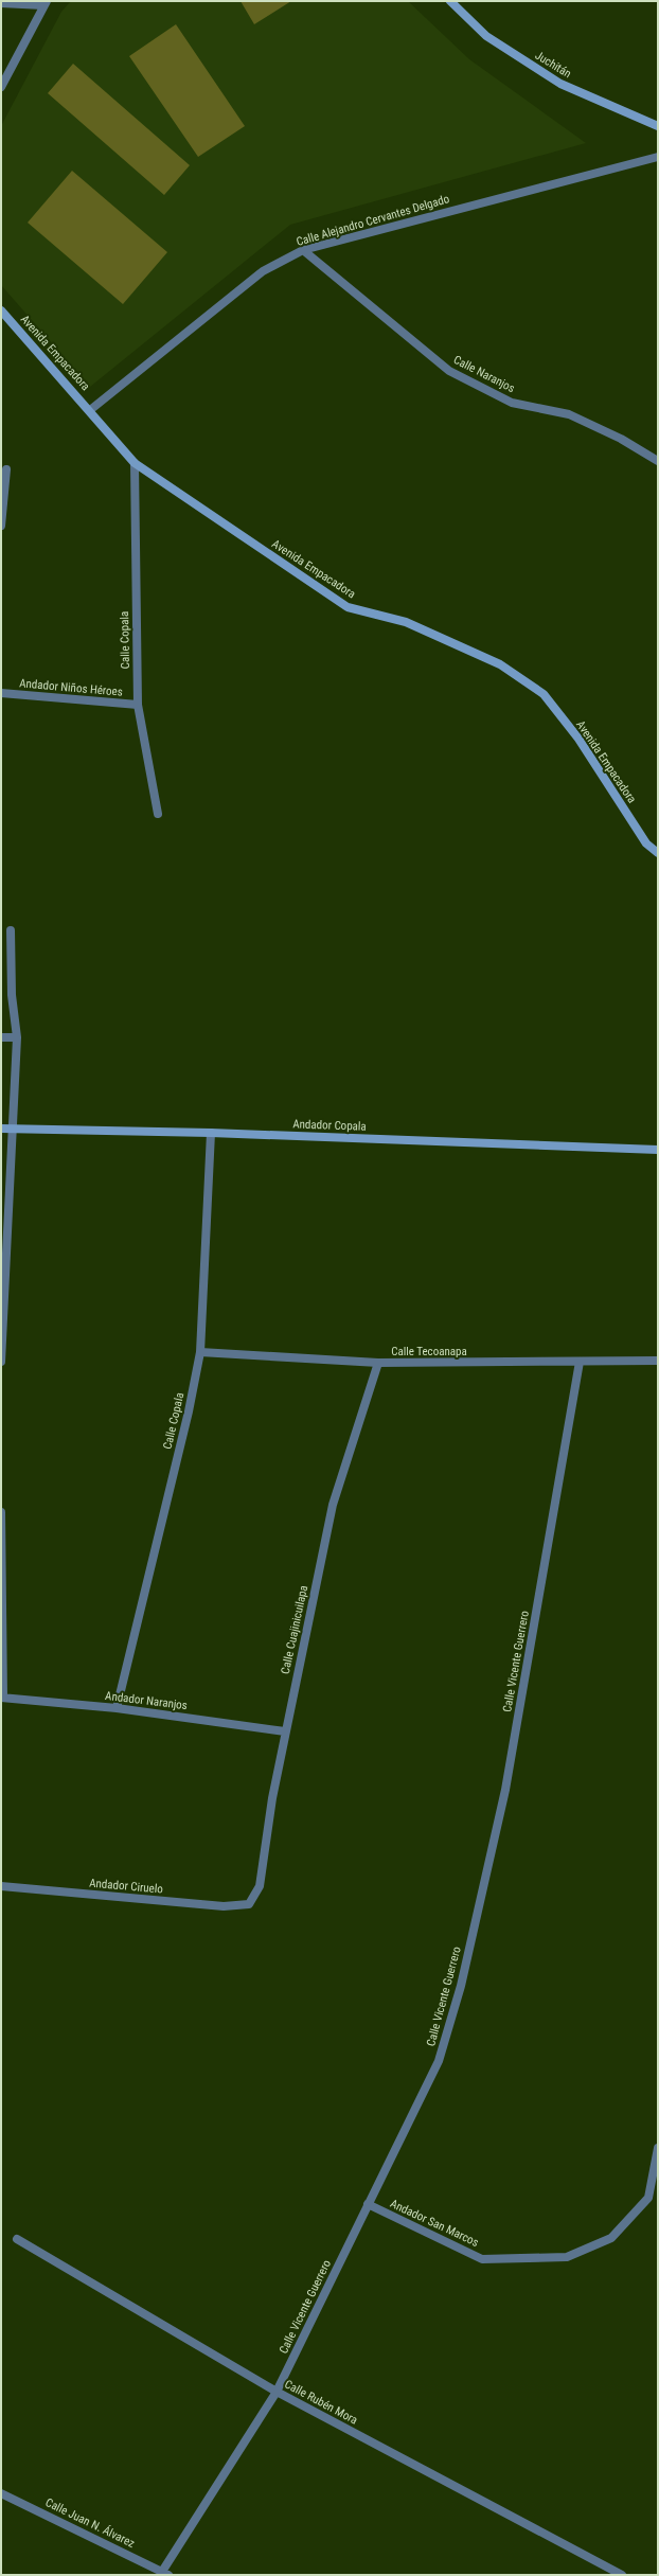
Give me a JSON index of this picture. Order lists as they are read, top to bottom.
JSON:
{
  "streets": {
    "street": [
      "Juchitán",
      "Calle Alejandro Cervantes Delgado",
      "Avenida Empacadora",
      "Calle Naranjos",
      "Calle Copala",
      "Andador Niños Héroes",
      "Andador Copala",
      "Calle Tecoanapa",
      "Calle Cuajinicuilapa",
      "Calle Vicente Guerrero",
      "Andador Naranjos",
      "Andador Ciruelo",
      "Andador San Marcos",
      "Calle Rubén Mora",
      "Calle Juan N. Álvarez"
    ]
  },
  "crossings": [
    ["Calle Alejandro Cervantes Delgado", "Avenida Empacadora"],
    ["Calle Alejandro Cervantes Delgado", "Calle Naranjos"],
    ["Avenida Empacadora", "Calle Copala"],
    ["Calle Copala", "Andador Niños Héroes"],
    ["Calle Copala", "Andador Copala"],
    ["Calle Copala", "Calle Tecoanapa"],
    ["Calle Copala", "Andador Naranjos"],
    ["Calle Tecoanapa", "Calle Cuajinicuilapa"],
    ["Calle Tecoanapa", "Calle Vicente Guerrero"],
    ["Calle Cuajinicuilapa", "Andador Naranjos"],
    ["Calle Cuajinicuilapa", "Andador Ciruelo"],
    ["Calle Vicente Guerrero", "Andador San Marcos"],
    ["Calle Vicente Guerrero", "Calle Rubén Mora"],
    ["Calle Vicente Guerrero", "Calle Juan N. Álvarez"]
  ]
}
